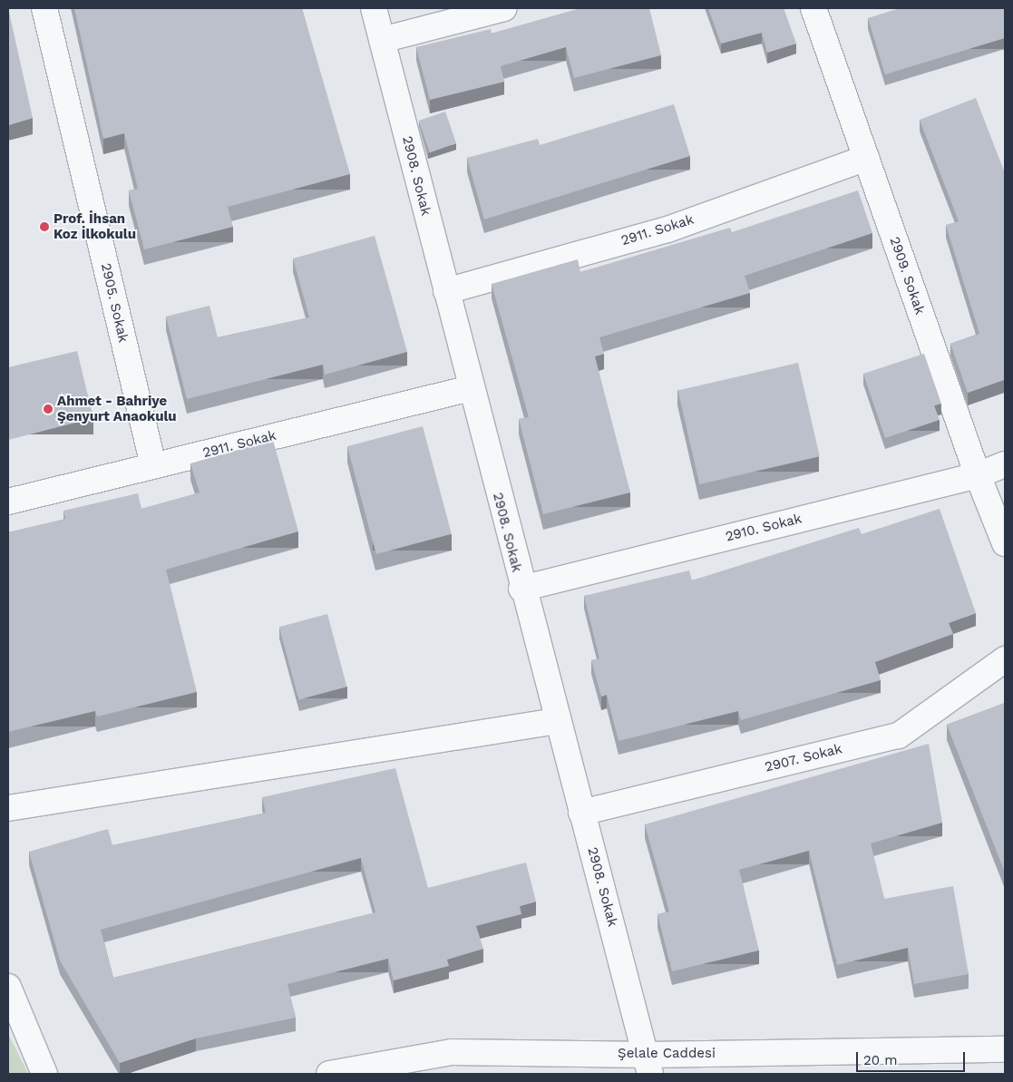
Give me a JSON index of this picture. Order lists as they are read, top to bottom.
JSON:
{
  "streets": {
    "street": [
      "2908. Sokak",
      "2911. Sokak",
      "2909. Sokak",
      "2905. Sokak",
      "2910. Sokak",
      "2907. Sokak",
      "Şelale Caddesi"
    ]
  },
  "crossings": [
    ["2908. Sokak", "2911. Sokak"],
    ["2908. Sokak", "2910. Sokak"],
    ["2908. Sokak", "2907. Sokak"],
    ["2908. Sokak", "Şelale Caddesi"],
    ["2911. Sokak", "2909. Sokak"],
    ["2911. Sokak", "2905. Sokak"],
    ["2909. Sokak", "2910. Sokak"]
  ],
  "places": ["Prof. İhsan Koz İlkokulu", "Ahmet - Bahriye Şenyurt Anaokulu"],
  "scale_bar": "20 m"
}
